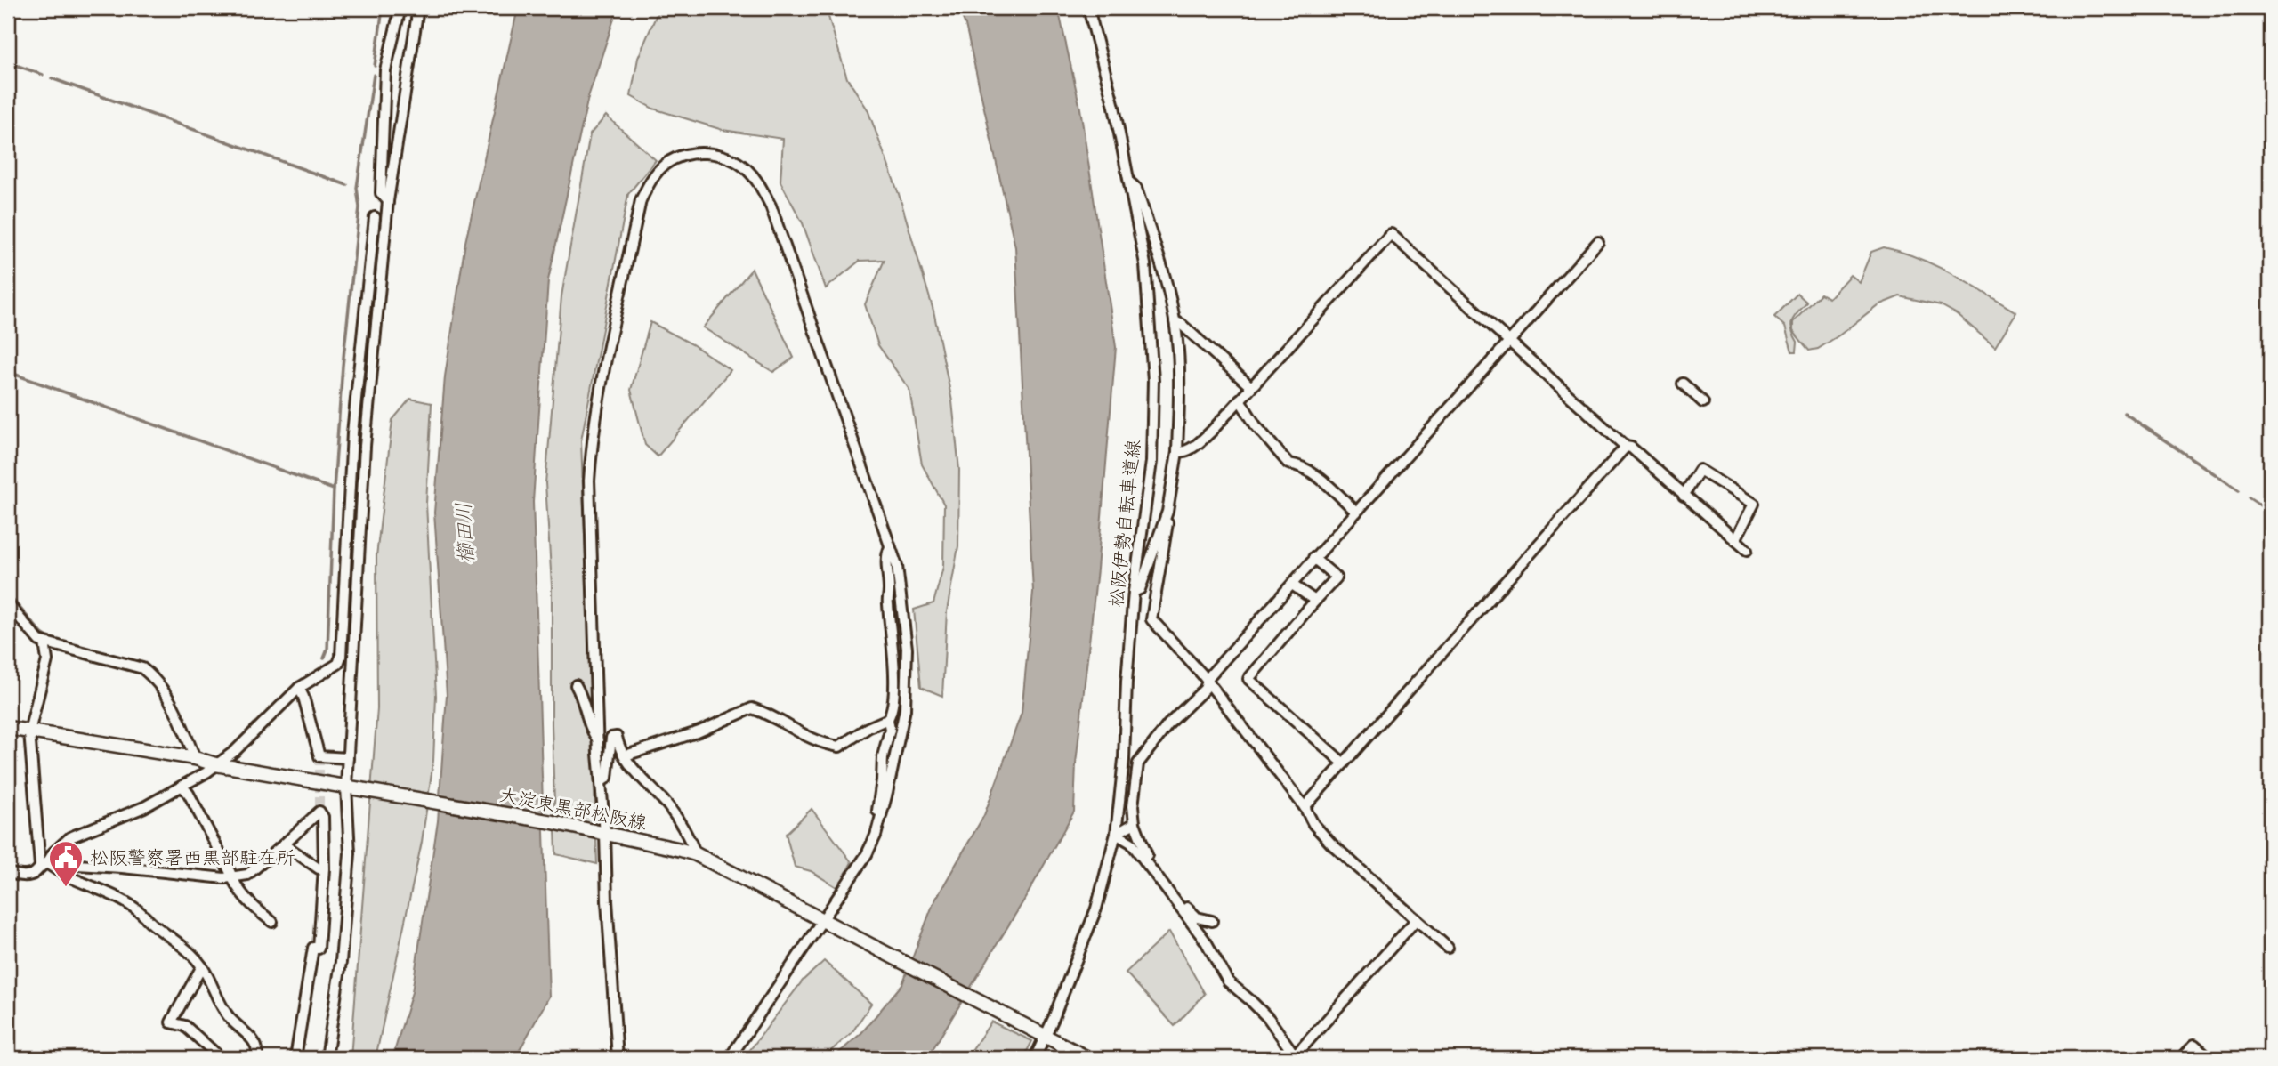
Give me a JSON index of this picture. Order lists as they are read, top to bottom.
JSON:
{
  "streets": {
    "main road": ["大淀東黒部松阪線"],
    "street": ["松阪伊勢自転車道線"]
  },
  "crossings": [
    ["松阪伊勢自転車道線", "大淀東黒部松阪線"]
  ],
  "water": ["櫛田川"],
  "places": {
    "public building": ["松阪警察署西黒部駐在所"]
  }
}
